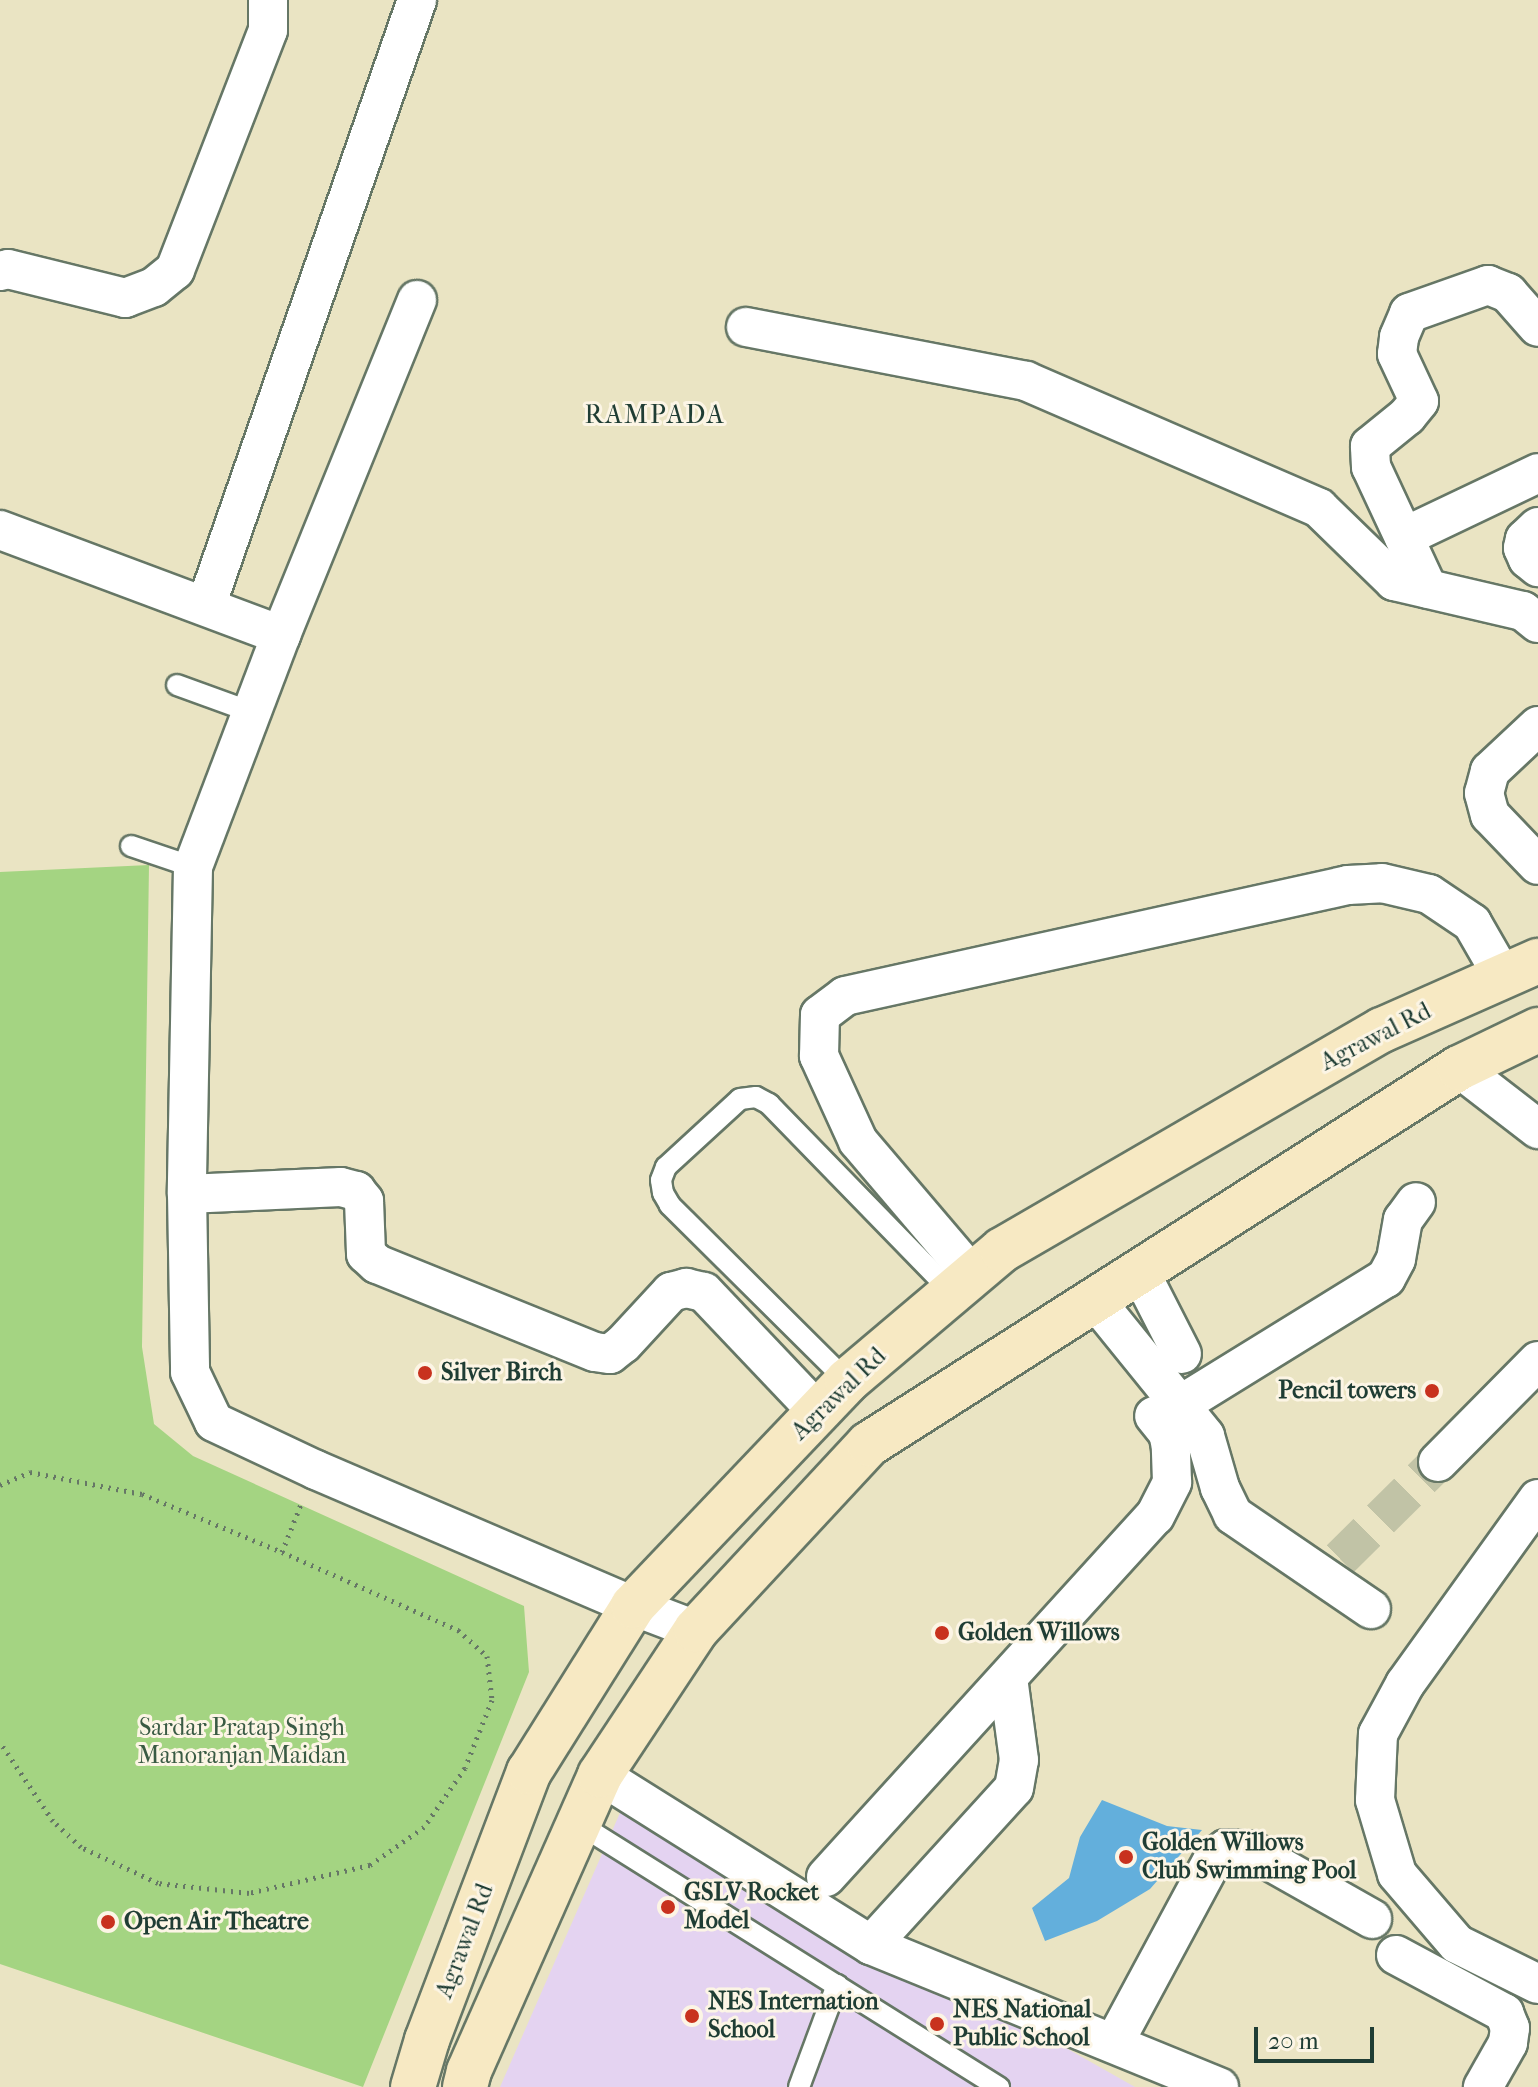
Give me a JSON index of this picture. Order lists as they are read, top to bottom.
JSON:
{
  "streets": {
    "street": ["Agrawal Rd"]
  },
  "districts": ["RAMPADA"],
  "parks": ["Sardar Pratap Singh Manoranjan Maidan"],
  "places": [
    "Silver Birch",
    "Pencil towers",
    "Golden Willows",
    "Golden Willows Club Swimming Pool",
    "GSLV Rocket Model",
    "Open Air Theatre",
    "NES Internation School",
    "NES National Public School"
  ],
  "scale_bar": "20 m"
}
